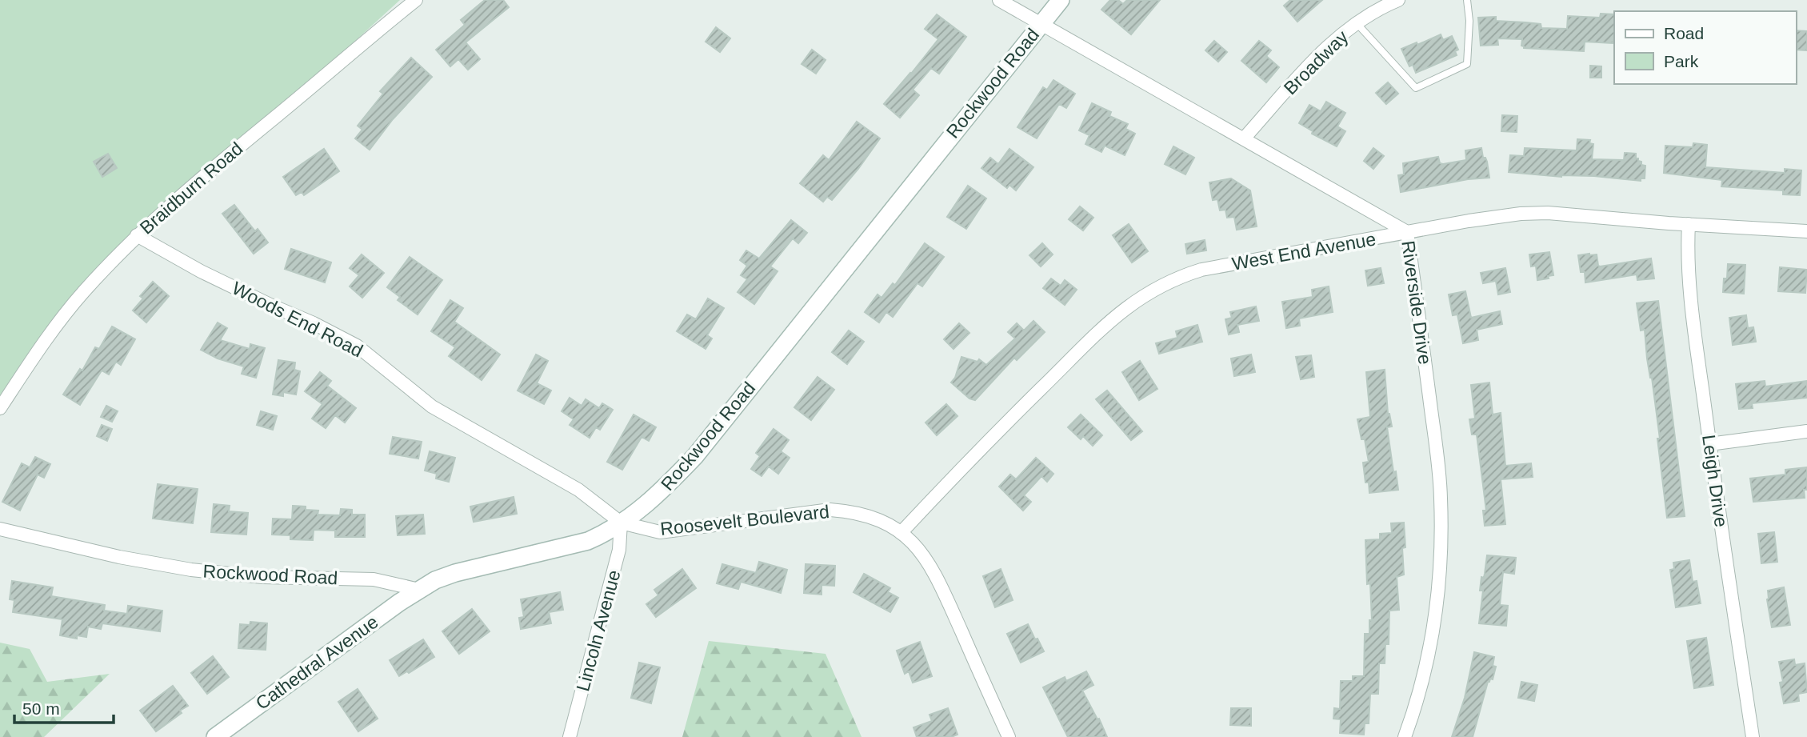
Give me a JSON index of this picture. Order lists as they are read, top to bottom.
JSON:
{
  "streets": {
    "street": [
      "Broadway",
      "Rockwood Road",
      "Braidburn Road",
      "West End Avenue",
      "Riverside Drive",
      "Woods End Road",
      "Leigh Drive",
      "Roosevelt Boulevard",
      "Lincoln Avenue",
      "Cathedral Avenue"
    ]
  },
  "crossings": [
    ["Broadway", "Riverside Drive"],
    ["Rockwood Road", "Riverside Drive"],
    ["Rockwood Road", "Woods End Road"],
    ["Rockwood Road", "Roosevelt Boulevard"],
    ["Rockwood Road", "Lincoln Avenue"],
    ["Rockwood Road", "Cathedral Avenue"],
    ["Braidburn Road", "Woods End Road"],
    ["West End Avenue", "Riverside Drive"],
    ["West End Avenue", "Leigh Drive"],
    ["West End Avenue", "Roosevelt Boulevard"],
    ["Woods End Road", "Roosevelt Boulevard"],
    ["Woods End Road", "Lincoln Avenue"],
    ["Roosevelt Boulevard", "Lincoln Avenue"]
  ],
  "legend": ["Road", "Park"],
  "scale_bar": "50 m"
}
